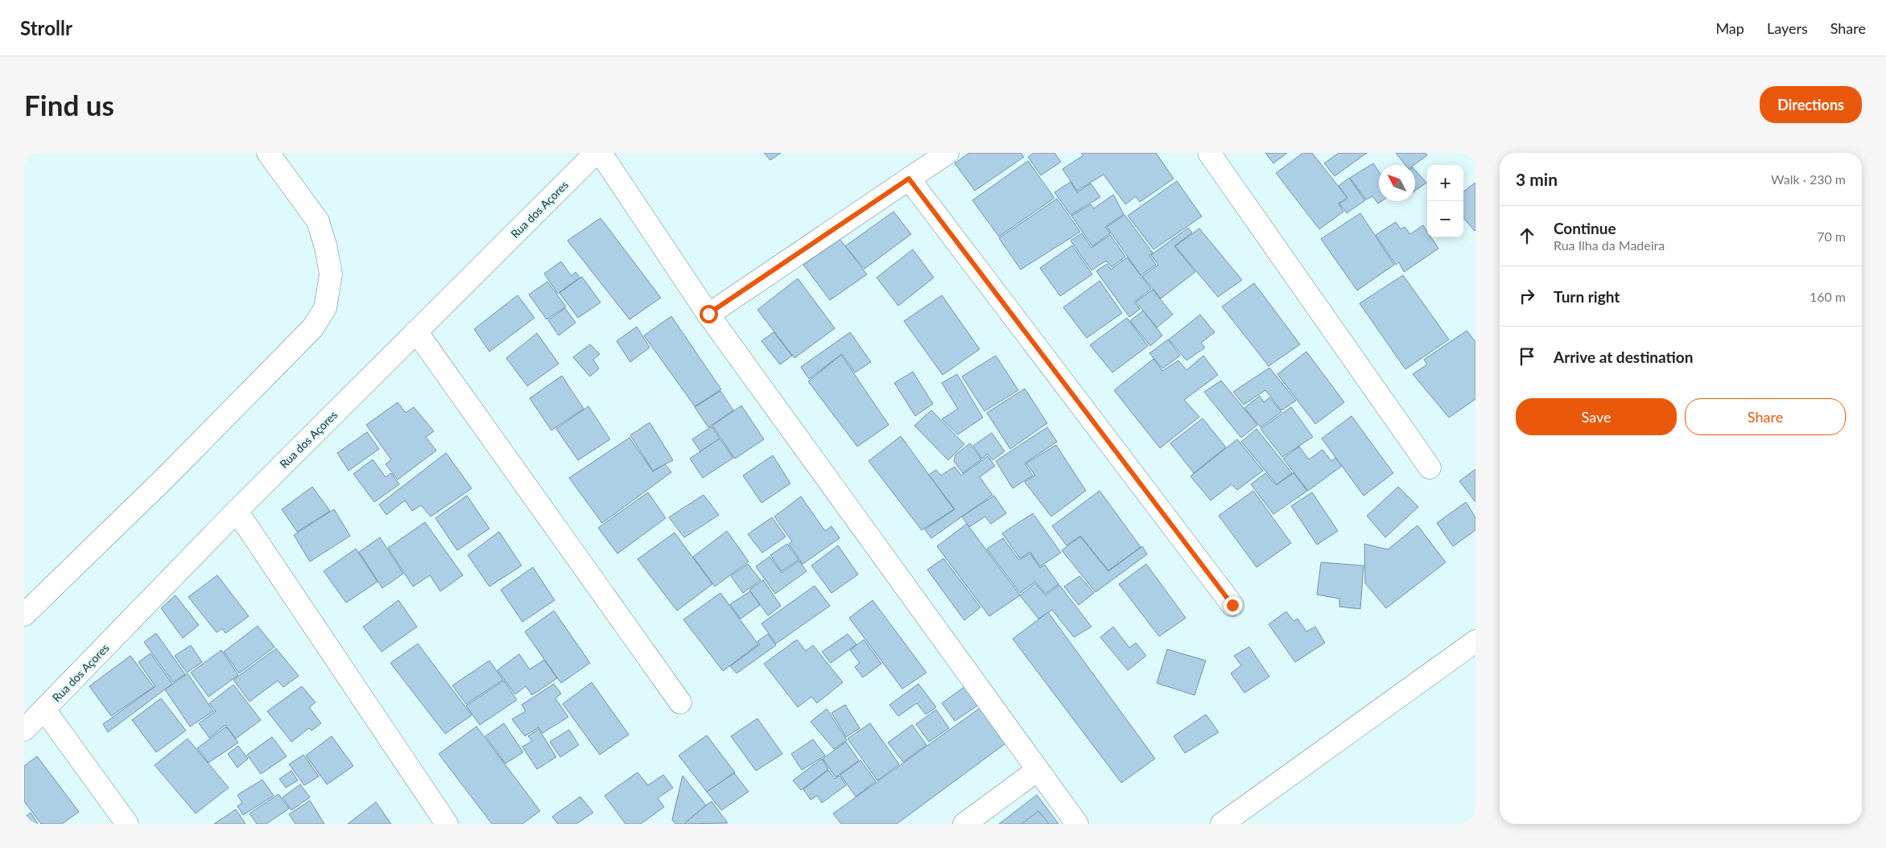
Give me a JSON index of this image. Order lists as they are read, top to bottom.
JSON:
{
  "streets": {
    "street": ["Rua dos Açores"]
  },
  "north": "top left",
  "page": {
    "header": "Strollr",
    "nav": ["Map", "Layers", "Share"],
    "buttons": [
      "Directions",
      ["Save", "Share"]
    ],
    "title": "Find us",
    "heading": ["3 min", "Walk · 230 m"],
    "map_buttons": ["+", "−"],
    "list": [
      ["Continue", "Rua Ilha da Madeira", "70 m"],
      ["Turn right", "160 m"],
      "Arrive at destination"
    ]
  }
}
